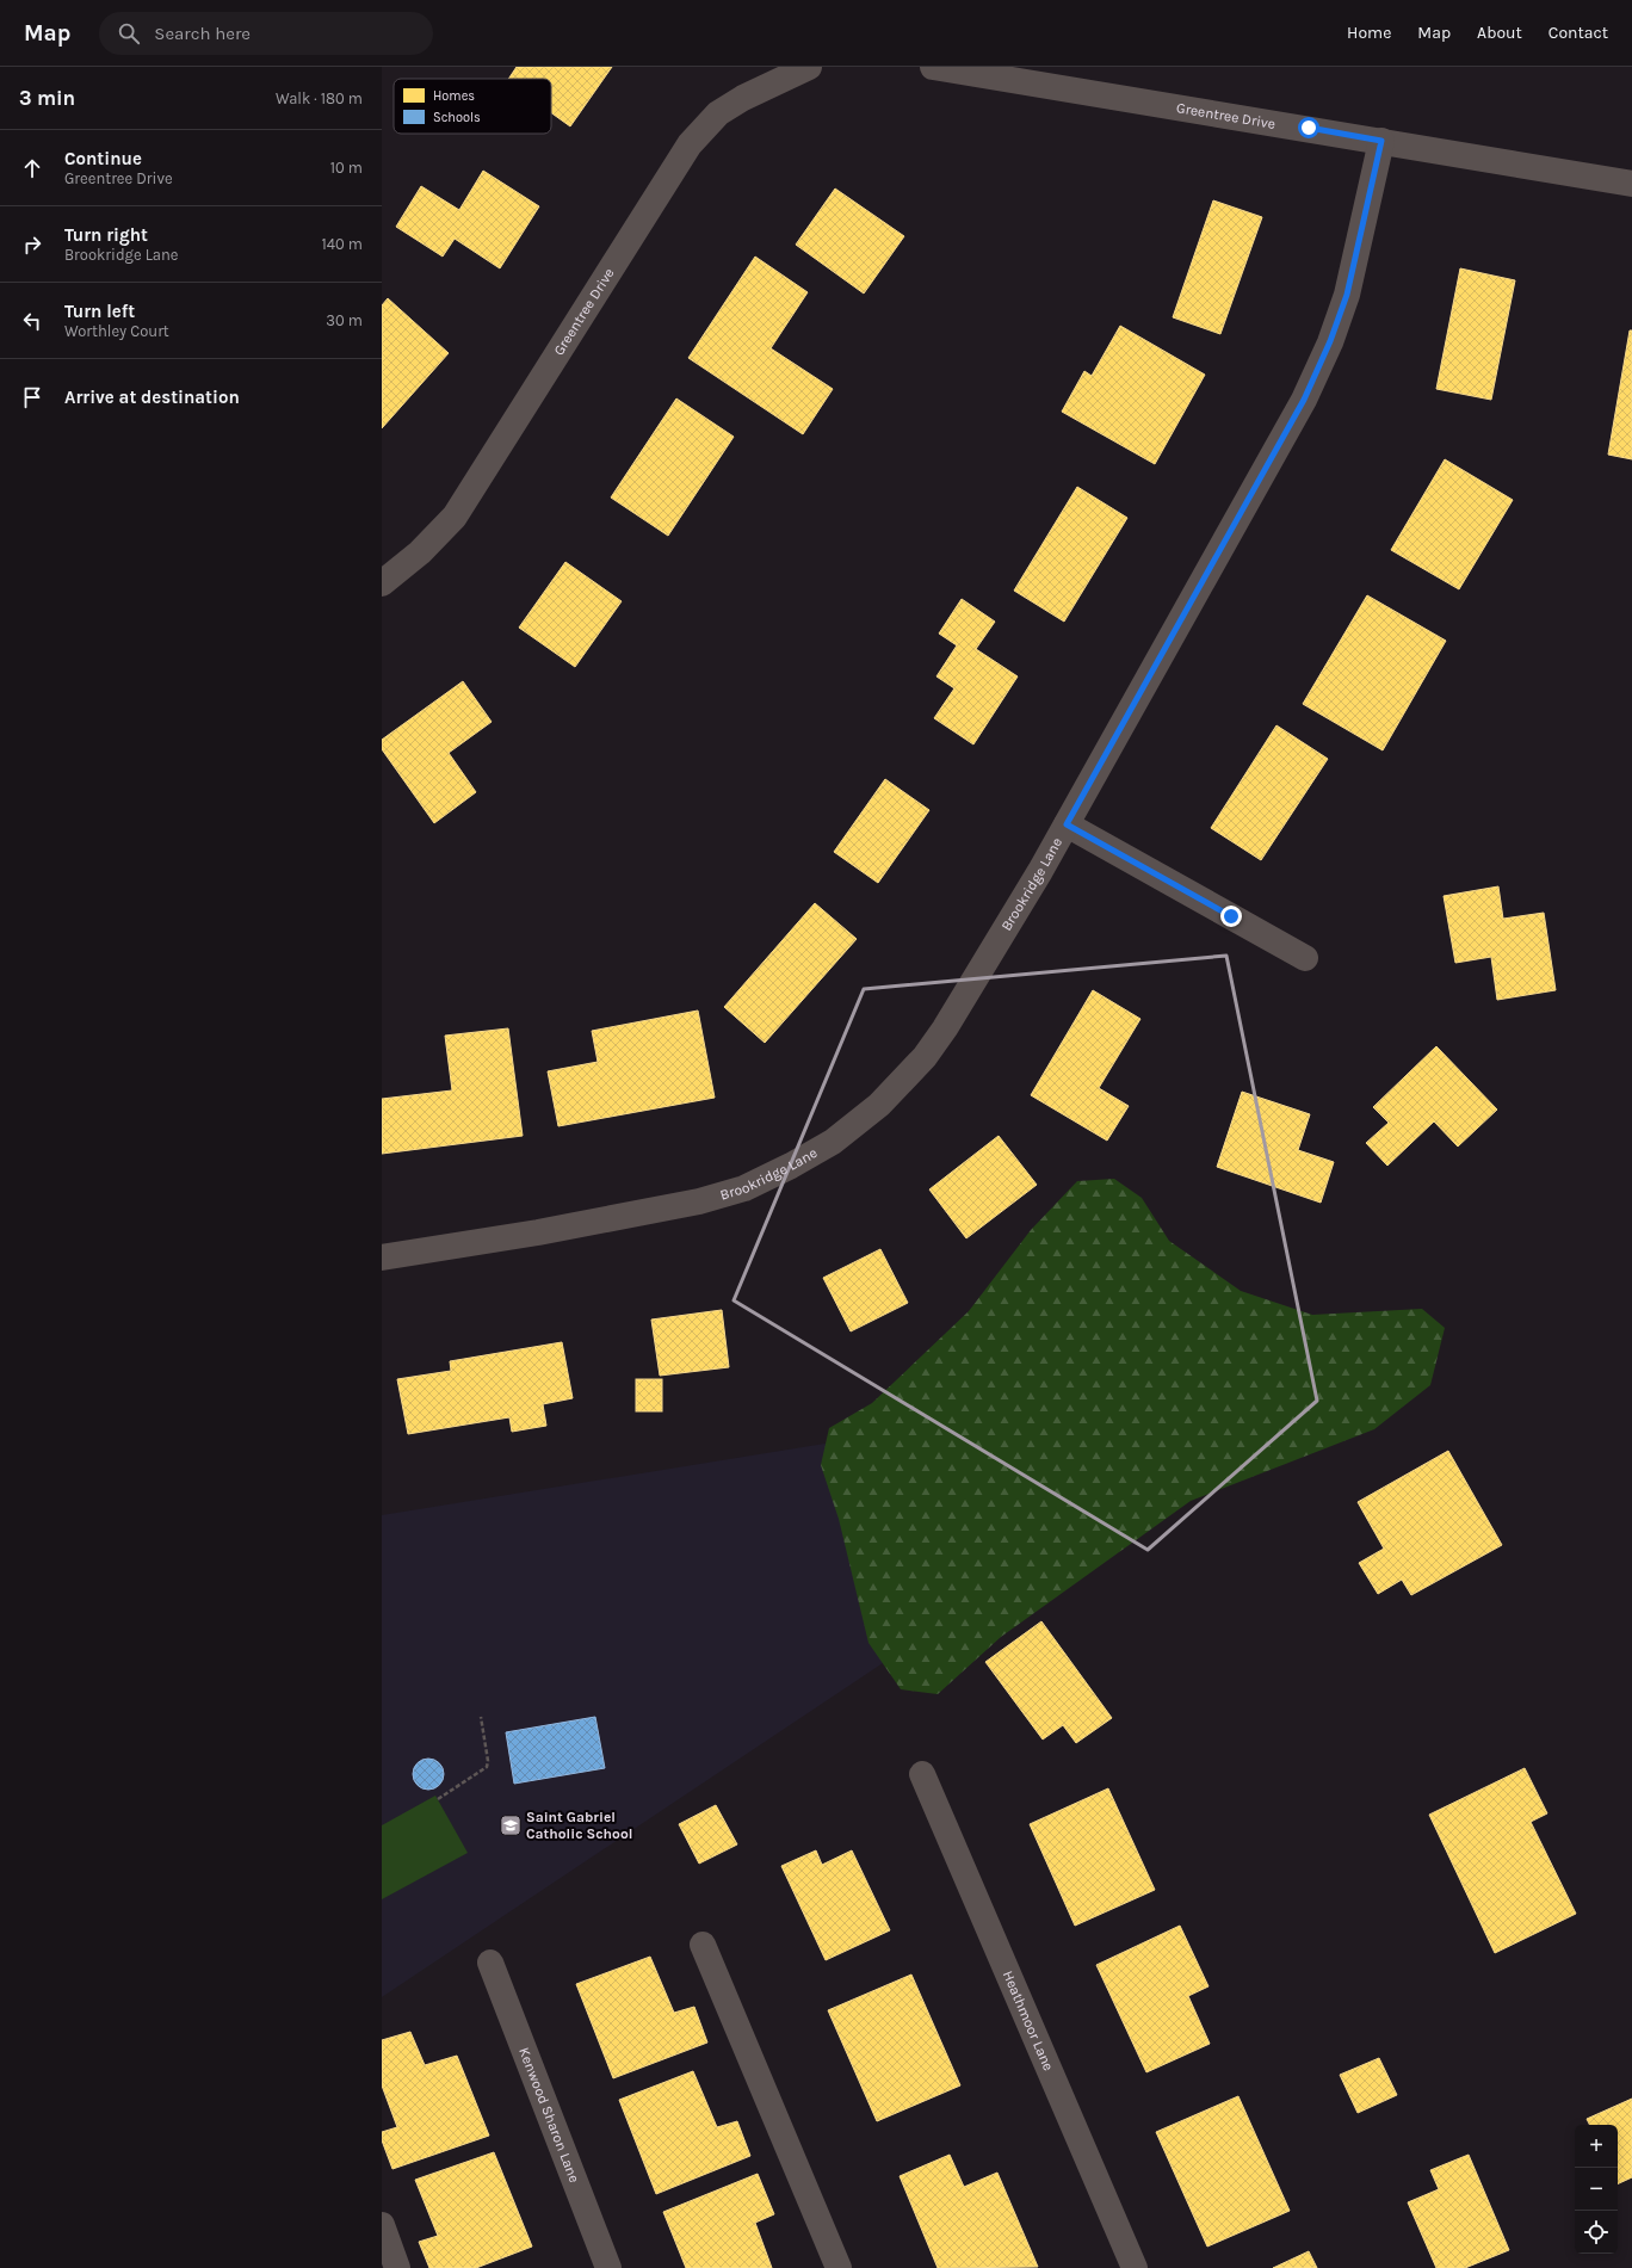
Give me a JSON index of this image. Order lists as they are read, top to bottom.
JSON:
{
  "streets": {
    "street": [
      "Greentree Drive",
      "Brookridge Lane",
      "Heathmoor Lane",
      "Kenwood Sharon Lane"
    ]
  },
  "crossings": [
    ["Greentree Drive", "Brookridge Lane"]
  ],
  "places": {
    "school or university": ["Saint Gabriel Catholic School"]
  },
  "legend": ["Homes", "Schools"],
  "page": {
    "header": "Map",
    "search": "Search here",
    "nav": [
      "Home",
      "Map",
      "About",
      "Contact"
    ],
    "heading": ["3 min", "Walk · 180 m"],
    "list": [
      ["Continue", "Greentree Drive", "10 m"],
      ["Turn right", "Brookridge Lane", "140 m"],
      ["Turn left", "Worthley Court", "30 m"],
      "Arrive at destination"
    ],
    "map_buttons": ["+", "−"]
  }
}
